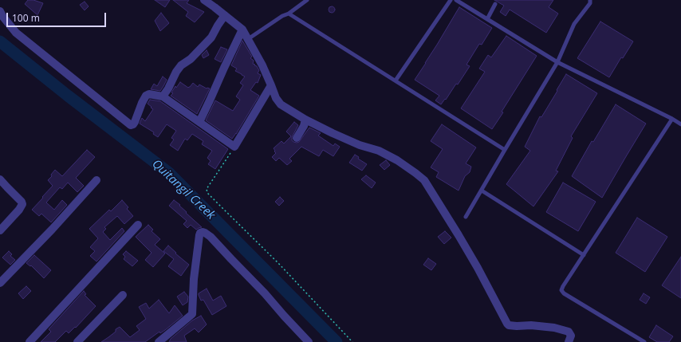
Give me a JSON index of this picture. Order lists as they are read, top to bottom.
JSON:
{
  "water": ["Quitangil Creek"],
  "scale_bar": "100 m"
}
